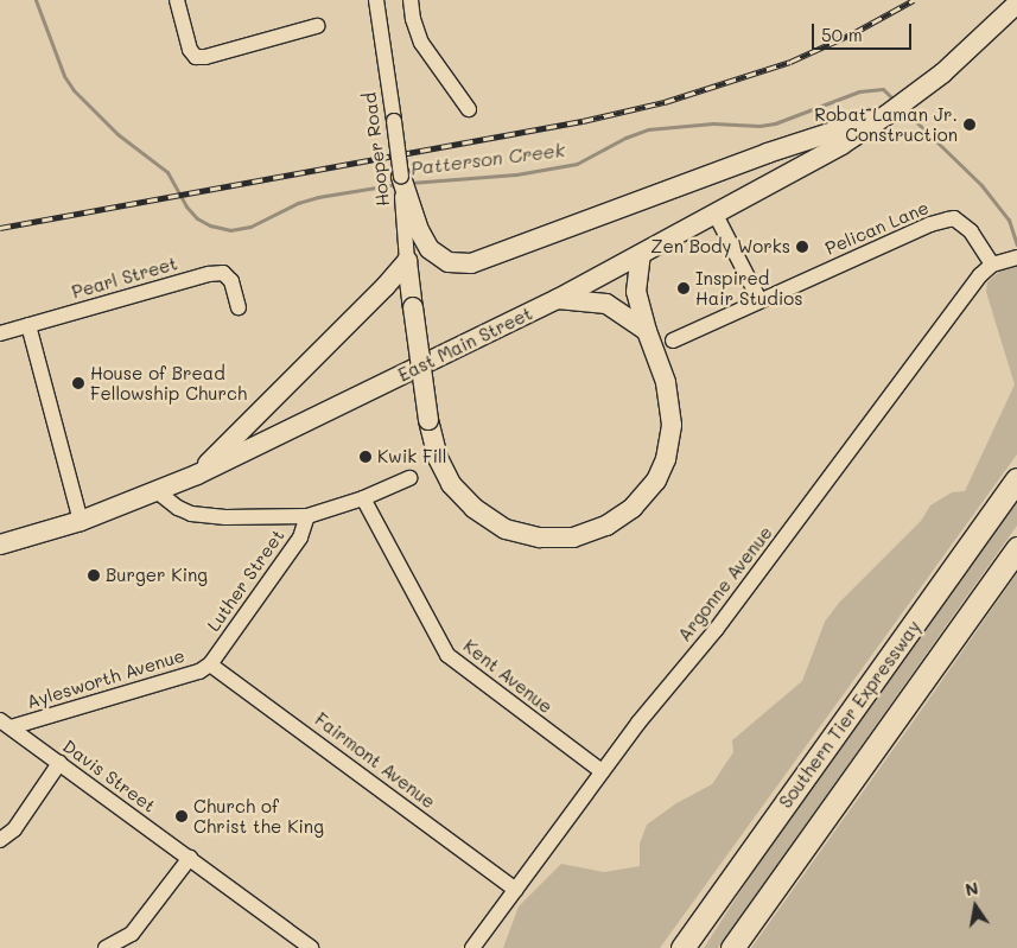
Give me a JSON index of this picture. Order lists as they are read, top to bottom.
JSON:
{
  "streets": {
    "highway": ["Southern Tier Expressway"],
    "main road": ["East Main Street"],
    "street": [
      "Hooper Road",
      "Pelican Lane",
      "Pearl Street",
      "Luther Street",
      "Argonne Avenue",
      "Kent Avenue",
      "Aylesworth Avenue",
      "Fairmont Avenue",
      "Davis Street"
    ]
  },
  "crossings": [
    ["Pelican Lane", "Argonne Avenue"],
    ["Luther Street", "Aylesworth Avenue"],
    ["Luther Street", "Fairmont Avenue"],
    ["Argonne Avenue", "Kent Avenue"],
    ["Argonne Avenue", "Fairmont Avenue"],
    ["Aylesworth Avenue", "Fairmont Avenue"],
    ["Aylesworth Avenue", "Davis Street"]
  ],
  "water": ["Patterson Creek"],
  "places": [
    "Robat Laman Jr. Construction",
    "Zen Body Works",
    "Inspired Hair Studios",
    "House of Bread Fellowship Church",
    "Kwik Fill",
    "Burger King",
    "Church of Christ the King"
  ],
  "scale_bar": "50 m",
  "north": "top"
}
